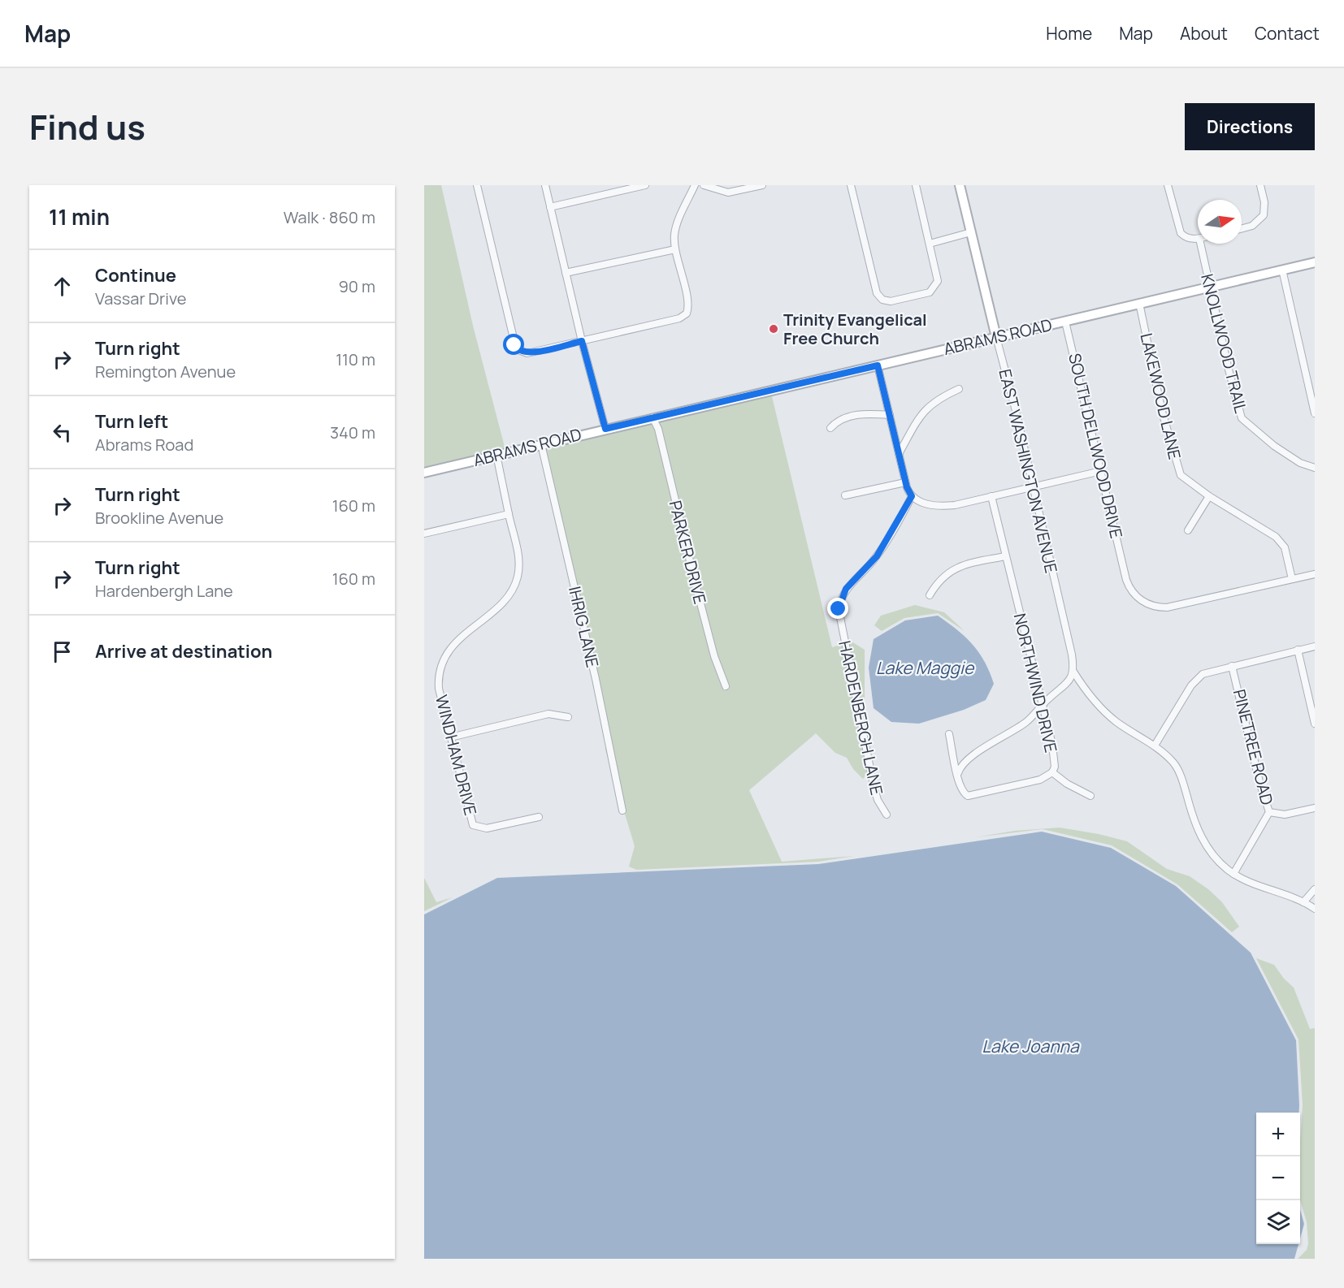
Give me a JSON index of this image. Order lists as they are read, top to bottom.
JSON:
{
  "streets": {
    "street": [
      "ABRAMS ROAD",
      "KNOLLWOOD TRAIL",
      "LAKEWOOD LANE",
      "SOUTH DELLWOOD DRIVE",
      "EAST WASHINGTON AVENUE",
      "PARKER DRIVE",
      "IHRIG LANE",
      "NORTHWIND DRIVE",
      "HARDENBERGH LANE",
      "PINETREE ROAD",
      "WINDHAM DRIVE"
    ]
  },
  "crossings": [
    ["ABRAMS ROAD", "KNOLLWOOD TRAIL"],
    ["ABRAMS ROAD", "LAKEWOOD LANE"],
    ["ABRAMS ROAD", "SOUTH DELLWOOD DRIVE"],
    ["ABRAMS ROAD", "EAST WASHINGTON AVENUE"],
    ["ABRAMS ROAD", "PARKER DRIVE"],
    ["ABRAMS ROAD", "IHRIG LANE"],
    ["ABRAMS ROAD", "WINDHAM DRIVE"],
    ["LAKEWOOD LANE", "SOUTH DELLWOOD DRIVE"]
  ],
  "water": ["Lake Maggie", "Lake Joanna"],
  "places": ["Trinity Evangelical Free Church"],
  "north": "right",
  "page": {
    "header": "Map",
    "nav": [
      "Home",
      "Map",
      "About",
      "Contact"
    ],
    "title": "Find us",
    "buttons": "Directions",
    "heading": ["11 min", "Walk · 860 m"],
    "list": [
      ["Continue", "Vassar Drive", "90 m"],
      ["Turn right", "Remington Avenue", "110 m"],
      ["Turn left", "Abrams Road", "340 m"],
      ["Turn right", "Brookline Avenue", "160 m"],
      ["Turn right", "Hardenbergh Lane", "160 m"],
      "Arrive at destination"
    ],
    "map_buttons": ["+", "−"]
  }
}
